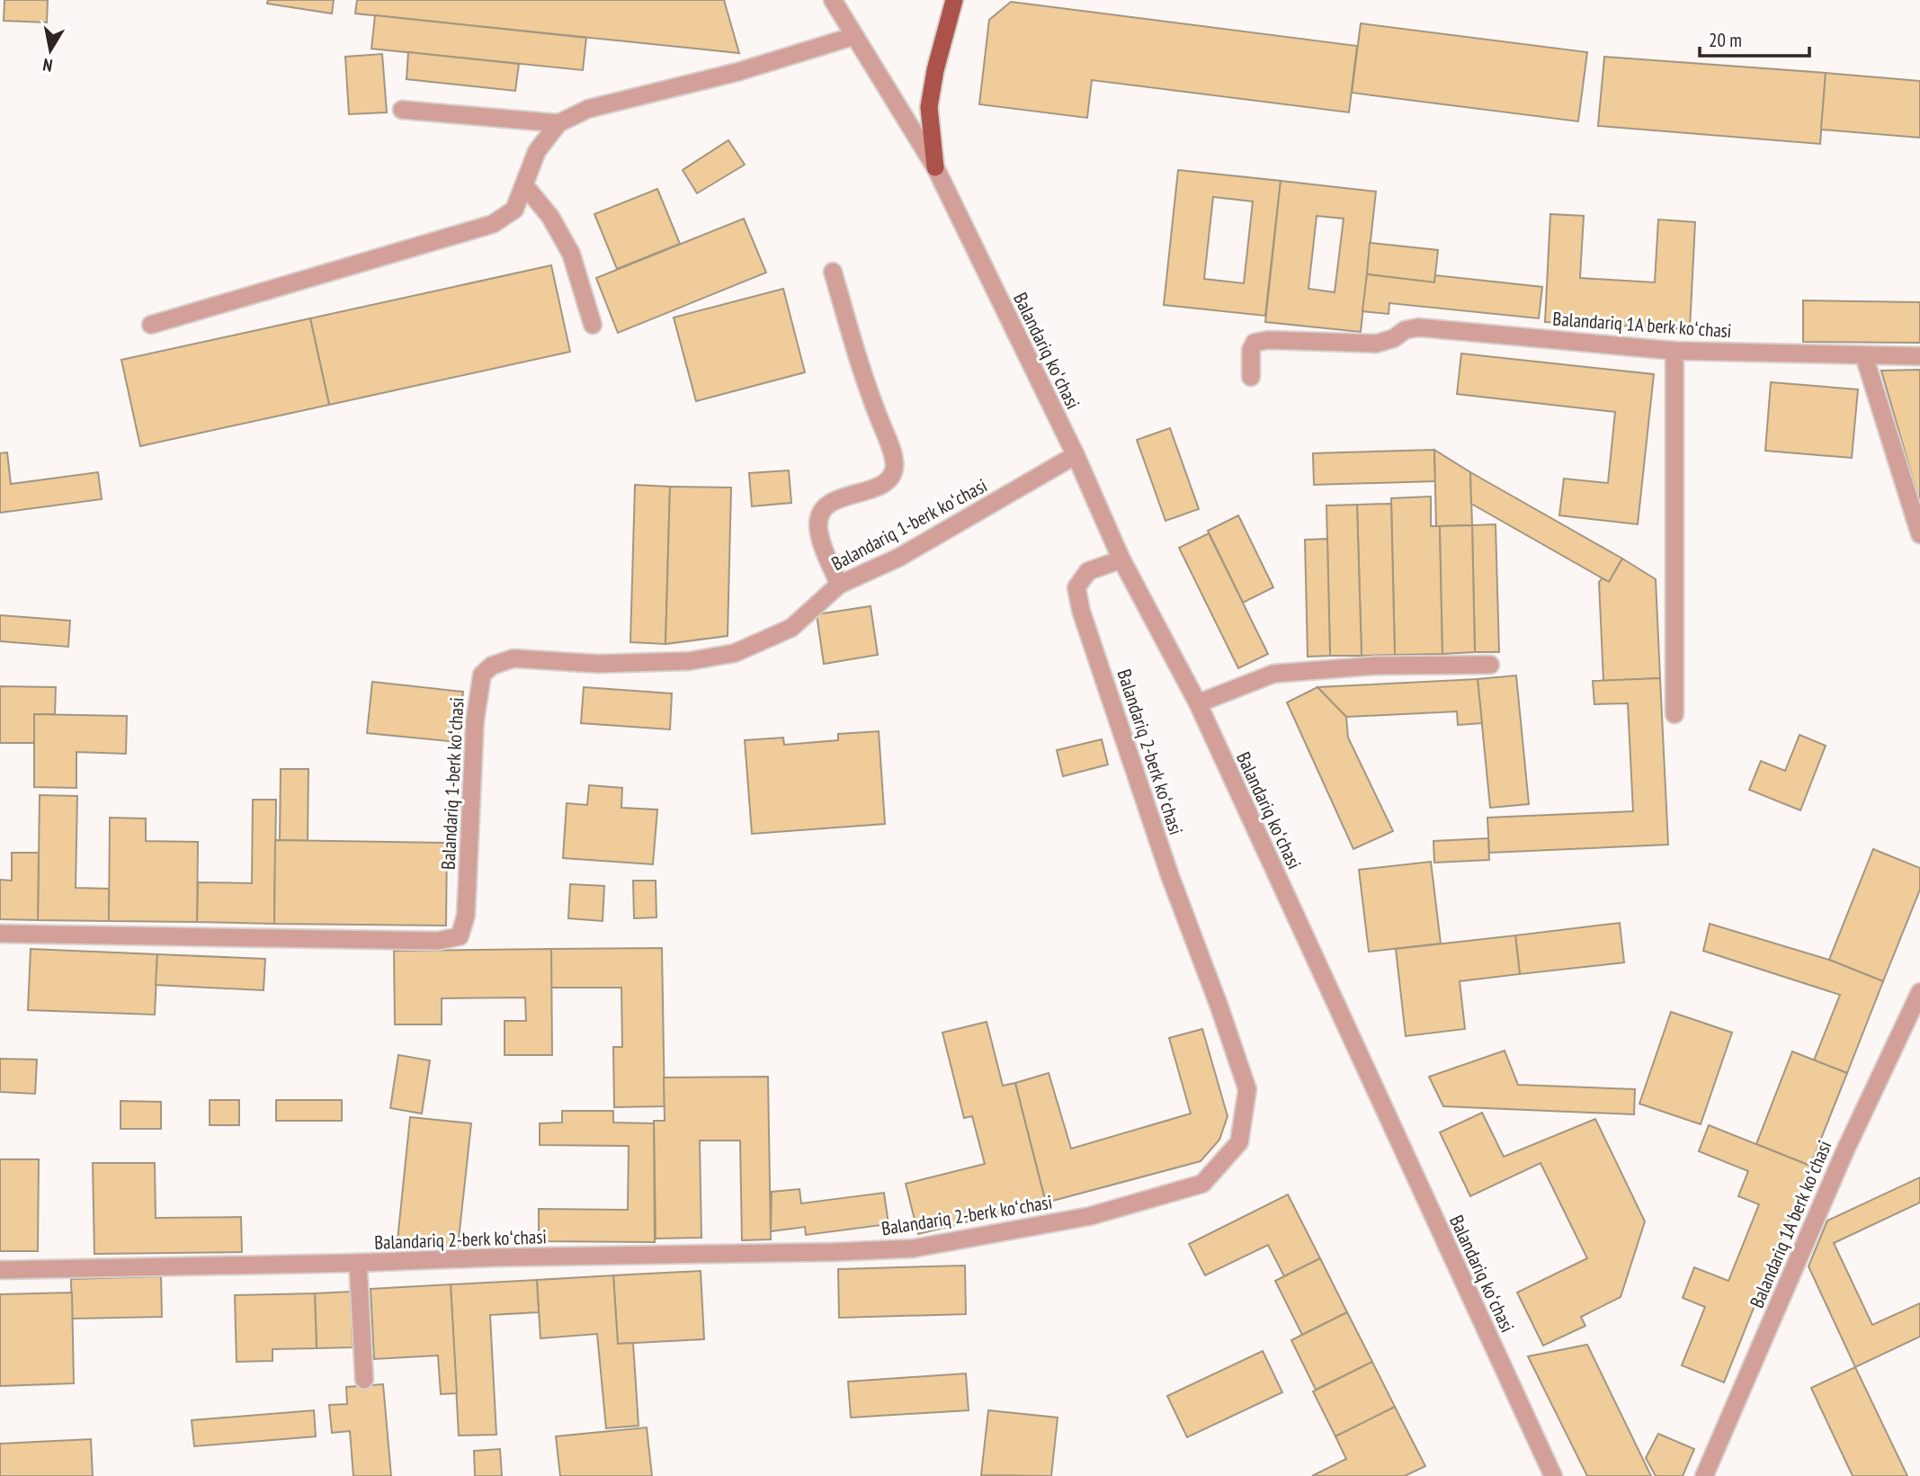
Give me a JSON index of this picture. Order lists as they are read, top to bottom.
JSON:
{
  "streets": {
    "street": [
      "Balandariq 1A berk koʻchasi",
      "Balandariq koʻchasi",
      "Balandariq 1-berk koʻchasi",
      "Balandariq 2-berk koʻchasi"
    ]
  },
  "crossings": [
    ["Balandariq koʻchasi", "Balandariq 1-berk koʻchasi"],
    ["Balandariq koʻchasi", "Balandariq 2-berk koʻchasi"]
  ],
  "scale_bar": "20 m",
  "north": "bottom"
}
